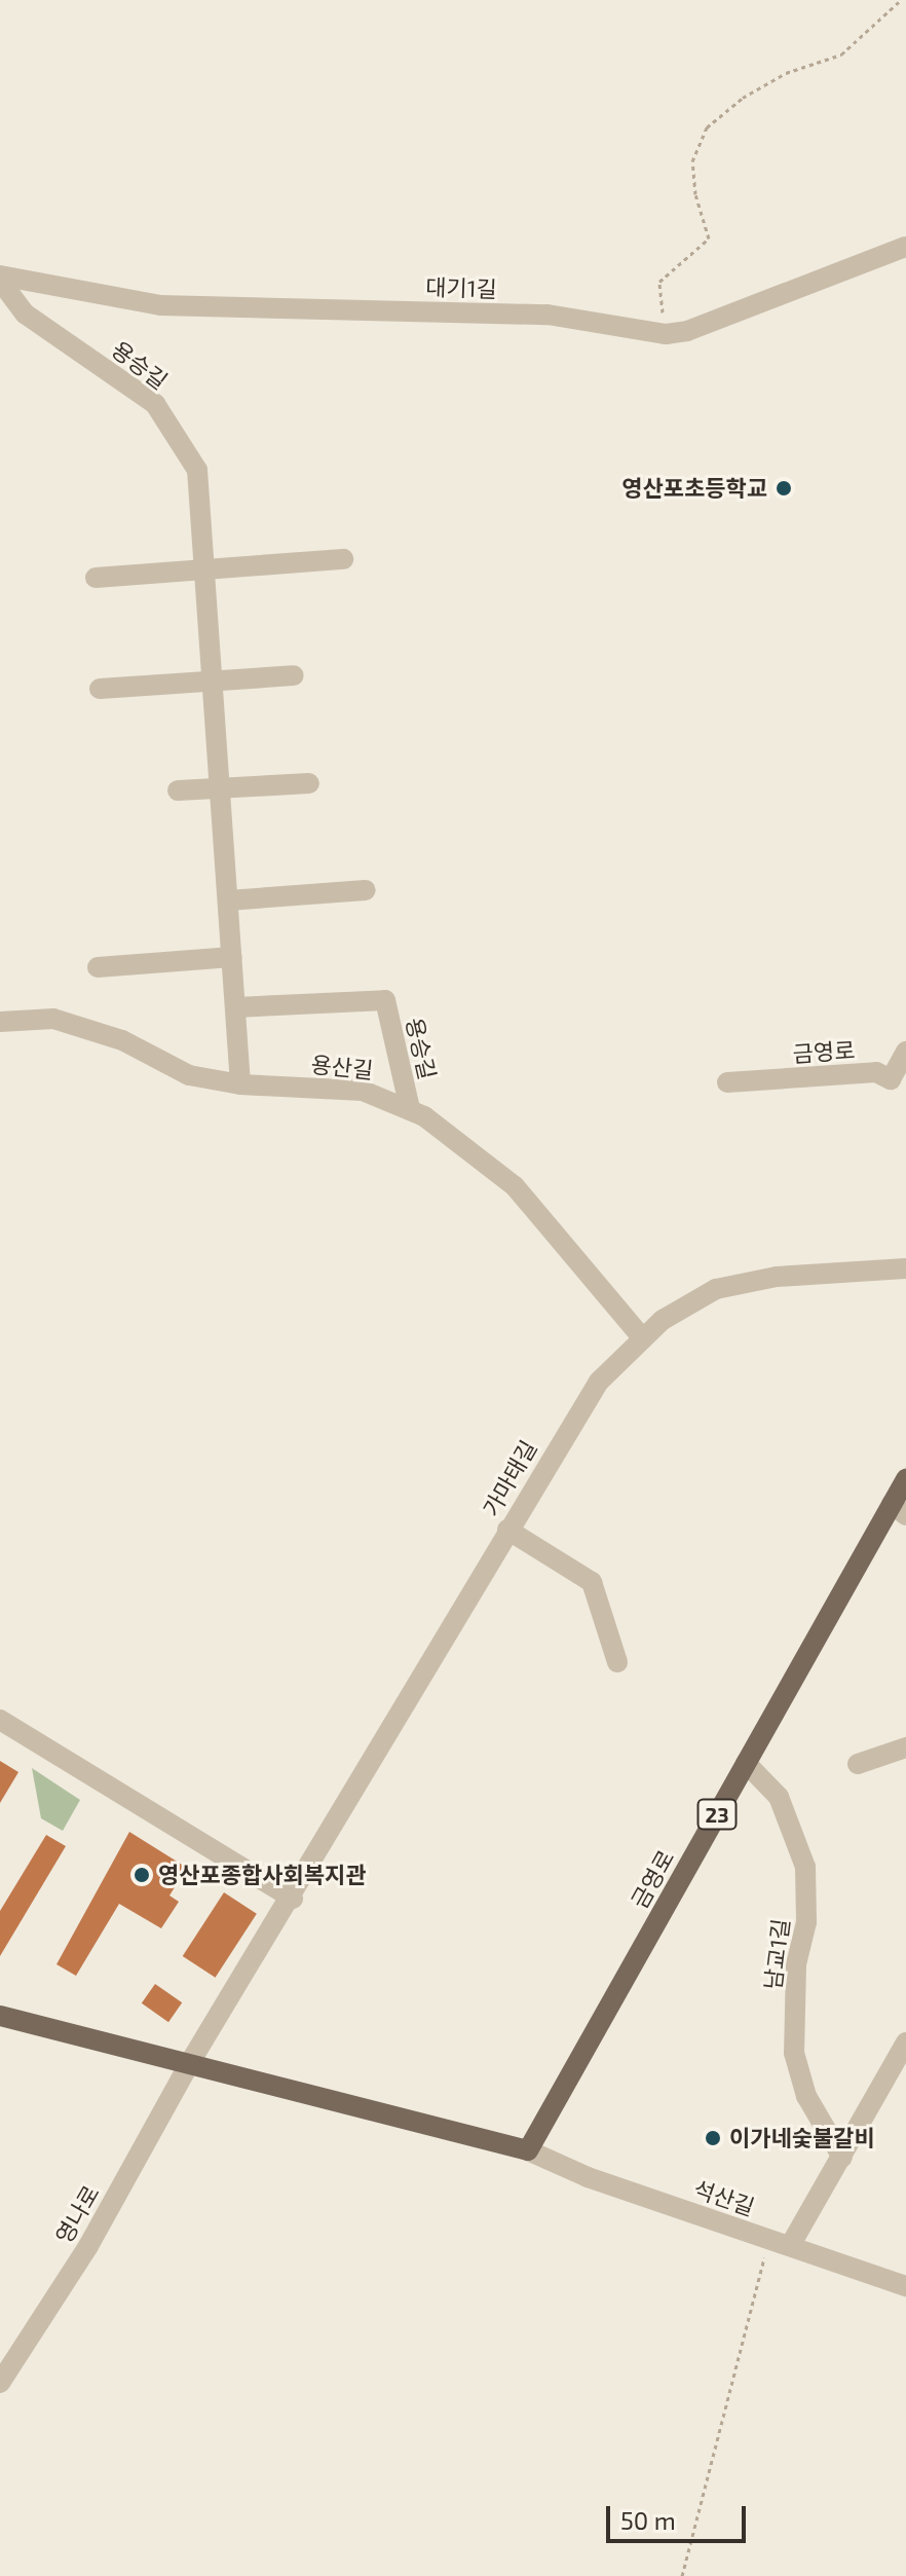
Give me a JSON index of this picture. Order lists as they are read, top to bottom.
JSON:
{
  "streets": {
    "main road": ["금영로", "23"],
    "street": [
      "대기1길",
      "용승길",
      "용산길",
      "가마태길",
      "남교1길",
      "석산길",
      "영나로"
    ]
  },
  "crossings": [
    ["대기1길", "용승길"],
    ["용승길", "용산길"],
    ["금영로", "남교1길"],
    ["금영로", "석산길"],
    ["용산길", "가마태길"],
    ["가마태길", "영나로"]
  ],
  "places": ["영산포초등학교", "영산포종합사회복지관", "이가네숯불갈비"],
  "scale_bar": "50 m"
}
